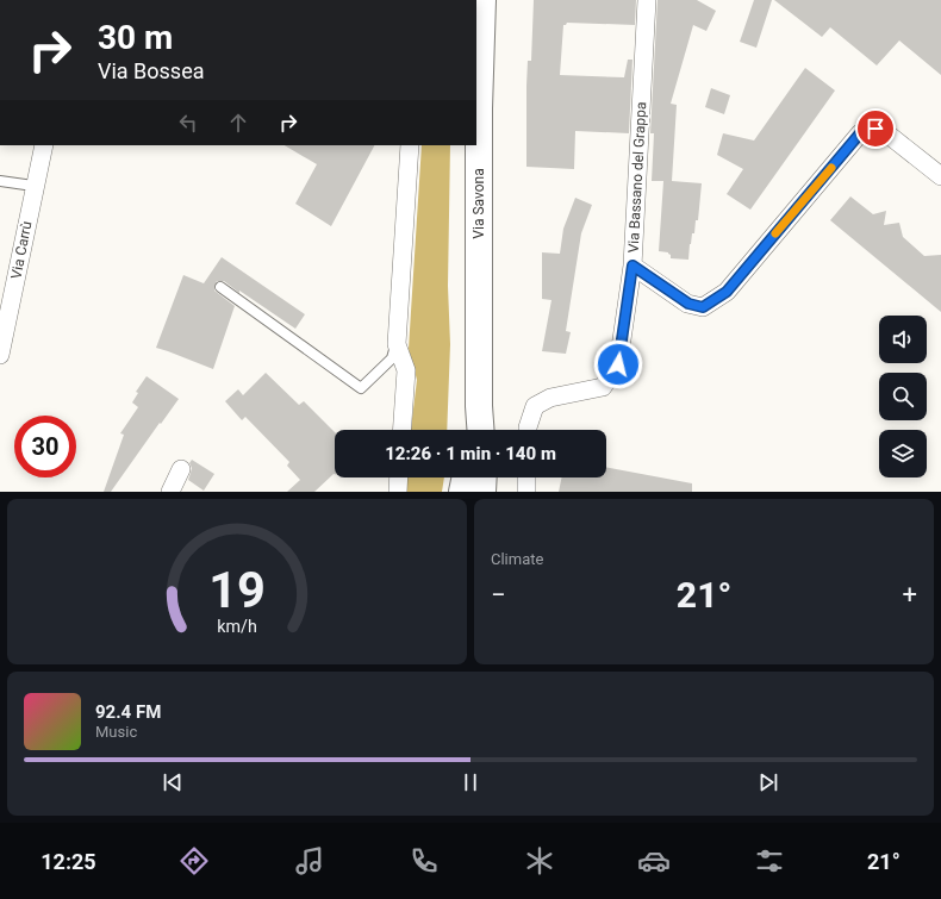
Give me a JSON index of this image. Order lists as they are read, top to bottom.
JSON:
{
  "streets": {
    "main road": ["Via Savona"],
    "street": ["Via Bassano del Grappa", "Via Carrù"]
  },
  "page": {
    "turn": ["30 m", "Via Bossea"],
    "limit": "30",
    "trip": "12:26 · 1 min · 140 m",
    "tile": "Climate",
    "heat": ["−", "21°", "+"],
    "song": ["92.4 FM", "Music"],
    "tabs": ["12:25", "21°"],
    "gauge": ["19", "km/h"]
  }
}
